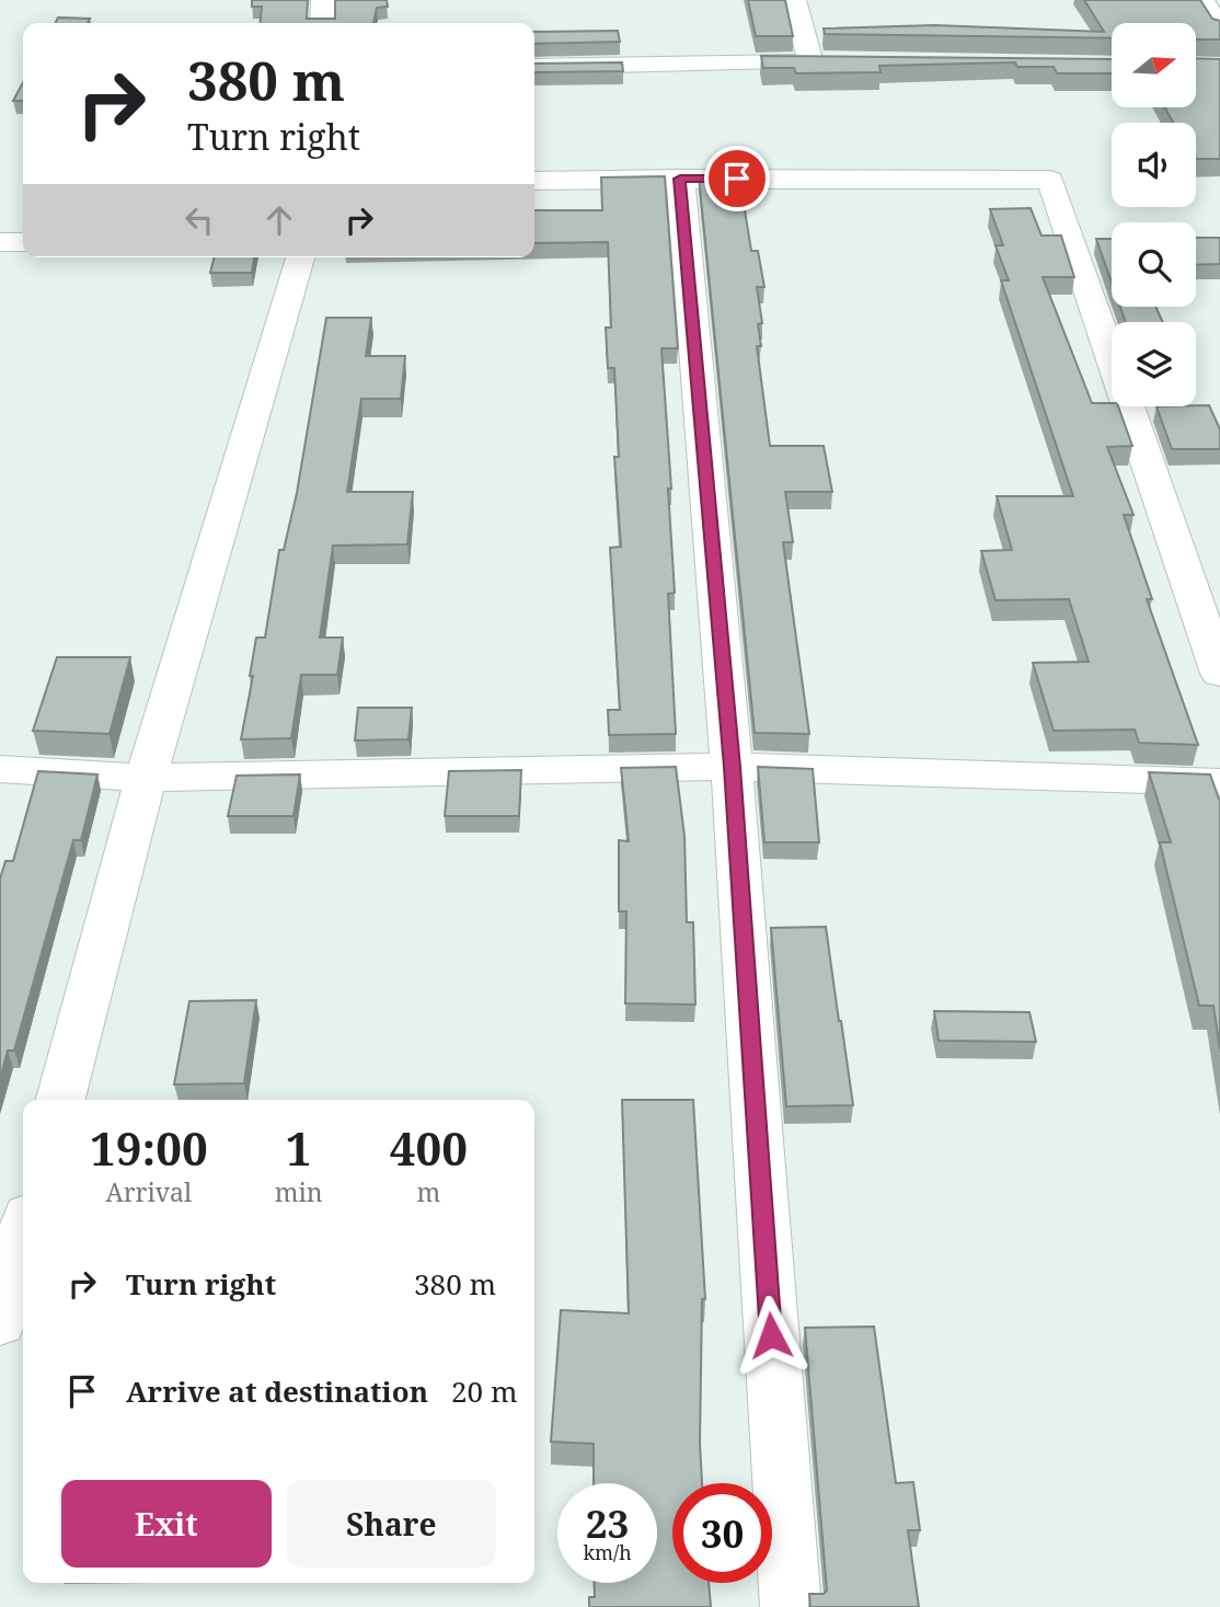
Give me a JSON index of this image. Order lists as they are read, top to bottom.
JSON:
{
  "north": "right",
  "page": {
    "turn": ["380 m", "Turn right"],
    "eta": [
      "19:00",
      "Arrival",
      "1",
      "min",
      "400",
      "m"
    ],
    "list": [
      {
        "name": "Turn right",
        "value": "380 m"
      },
      {
        "name": "Arrive at destination",
        "value": "20 m"
      }
    ],
    "buttons": ["Exit", "Share"],
    "speed": "23 km/h",
    "limit": "30"
  }
}
